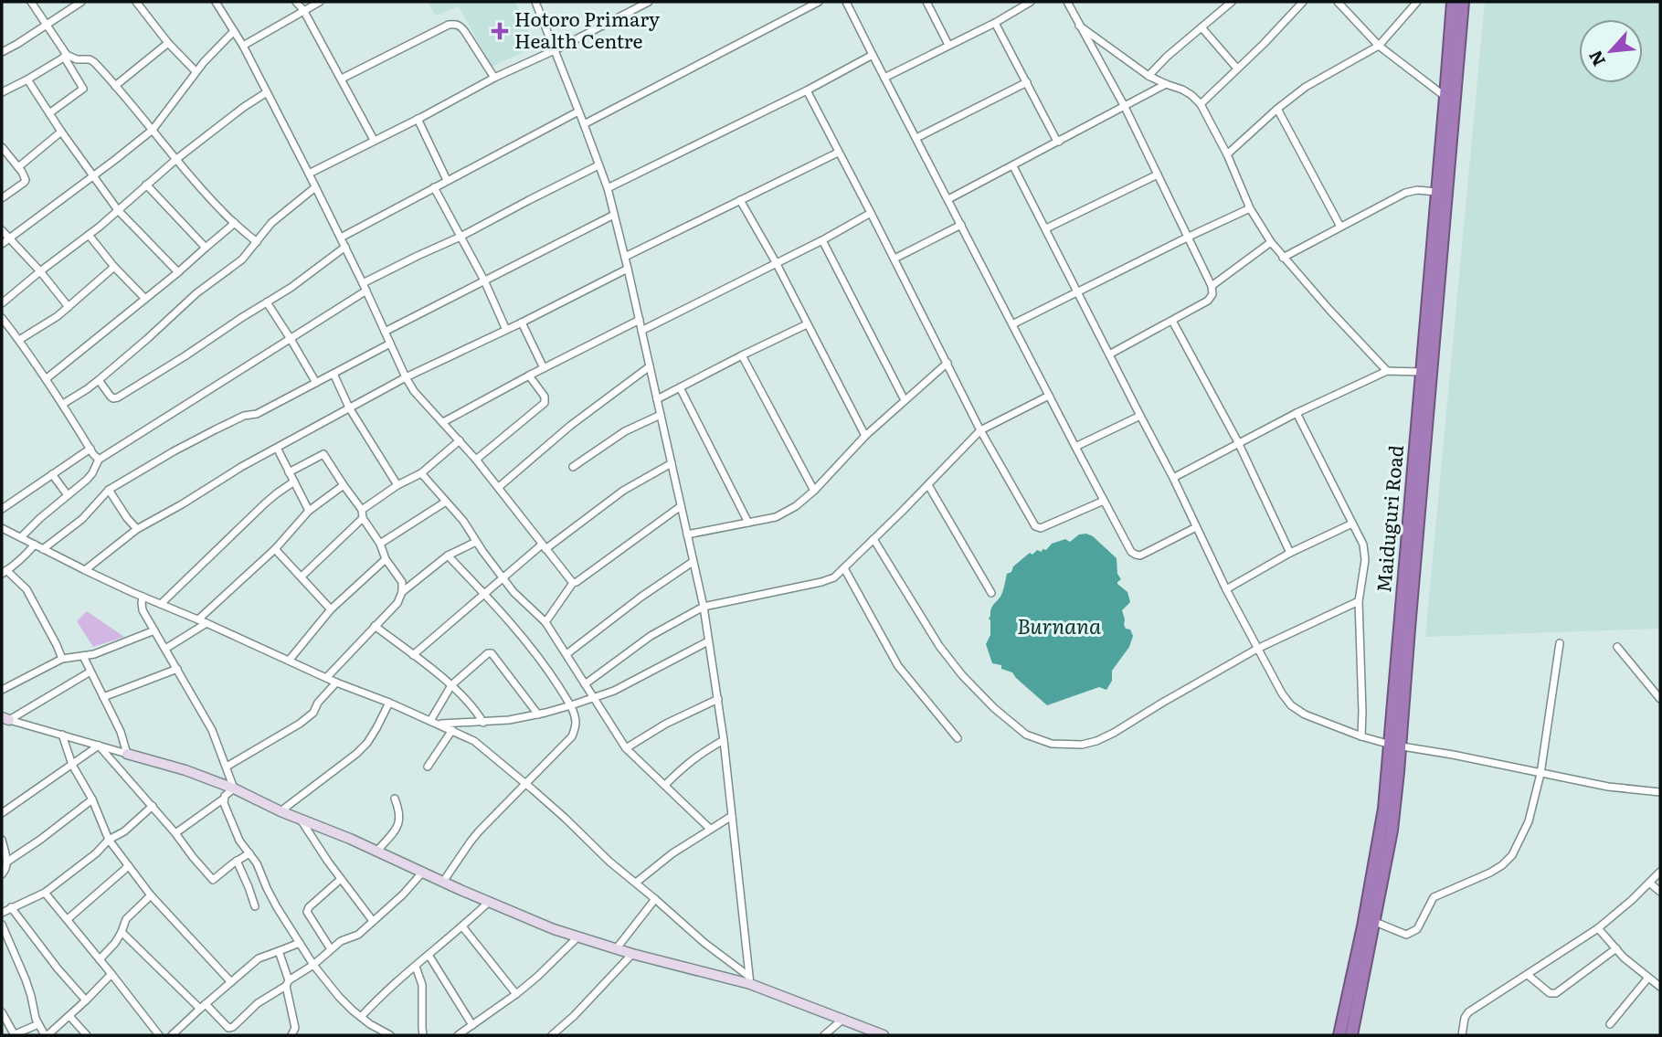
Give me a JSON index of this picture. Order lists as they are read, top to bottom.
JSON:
{
  "streets": {
    "highway": ["Maiduguri Road"]
  },
  "water": ["Burnana"],
  "places": {
    "health": ["Hotoro Primary Health Centre"]
  },
  "north": "bottom left"
}
